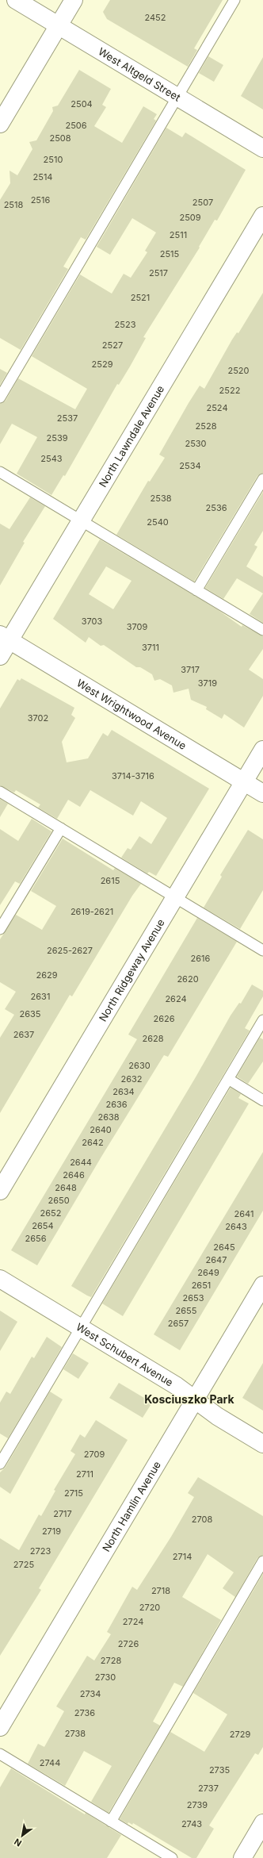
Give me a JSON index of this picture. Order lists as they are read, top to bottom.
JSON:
{
  "streets": {
    "street": [
      "West Altgeld Street",
      "North Lawndale Avenue",
      "West Wrightwood Avenue",
      "North Ridgeway Avenue",
      "West Schubert Avenue",
      "North Hamlin Avenue"
    ]
  },
  "crossings": [
    ["North Lawndale Avenue", "West Wrightwood Avenue"],
    ["West Wrightwood Avenue", "North Ridgeway Avenue"],
    ["West Schubert Avenue", "North Hamlin Avenue"]
  ],
  "districts": ["Kosciuszko Park"],
  "house_numbers": [
    "2452",
    "2504",
    "2506",
    "2508",
    "2510",
    "2514",
    "2516",
    "2507",
    "2518",
    "2509",
    "2511",
    "2515",
    "2517",
    "2521",
    "2523",
    "2527",
    "2529",
    "2520",
    "2522",
    "2524",
    "2537",
    "2528",
    "2539",
    "2530",
    "2543",
    "2534",
    "2538",
    "2536",
    "2540",
    "3703",
    "3709",
    "3711",
    "3717",
    "3719",
    "3702",
    "3714-3716",
    "2615",
    "2619-2621",
    "2625-2627",
    "2616",
    "2629",
    "2620",
    "2631",
    "2624",
    "2635",
    "2626",
    "2637",
    "2628",
    "2630",
    "2632",
    "2634",
    "2636",
    "2638",
    "2640",
    "2642",
    "2644",
    "2646",
    "2648",
    "2650",
    "2652",
    "2641",
    "2654",
    "2643",
    "2656",
    "2645",
    "2647",
    "2649",
    "2651",
    "2653",
    "2655",
    "2657",
    "2709",
    "2711",
    "2715",
    "2717",
    "2708",
    "2719",
    "2723",
    "2714",
    "2725",
    "2718",
    "2720",
    "2724",
    "2726",
    "2728",
    "2730",
    "2734",
    "2736",
    "2738",
    "2729",
    "2744",
    "2735",
    "2737",
    "2739",
    "2743"
  ],
  "north": "bottom left"
}
